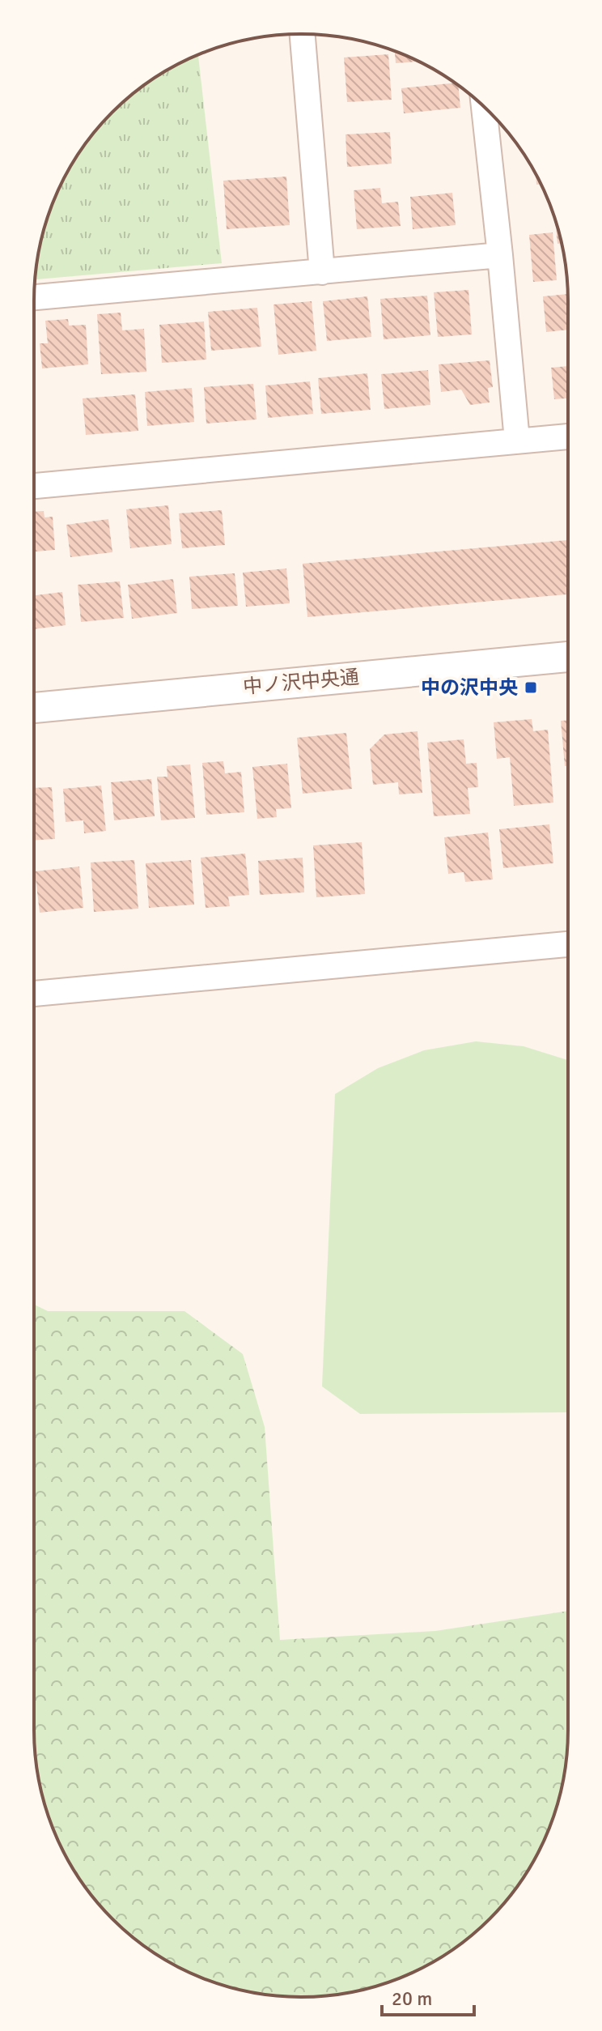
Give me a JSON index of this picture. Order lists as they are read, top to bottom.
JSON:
{
  "streets": {
    "street": ["中ノ沢中央通"]
  },
  "places": {
    "transit": ["中の沢中央"]
  },
  "scale_bar": "20 m"
}
